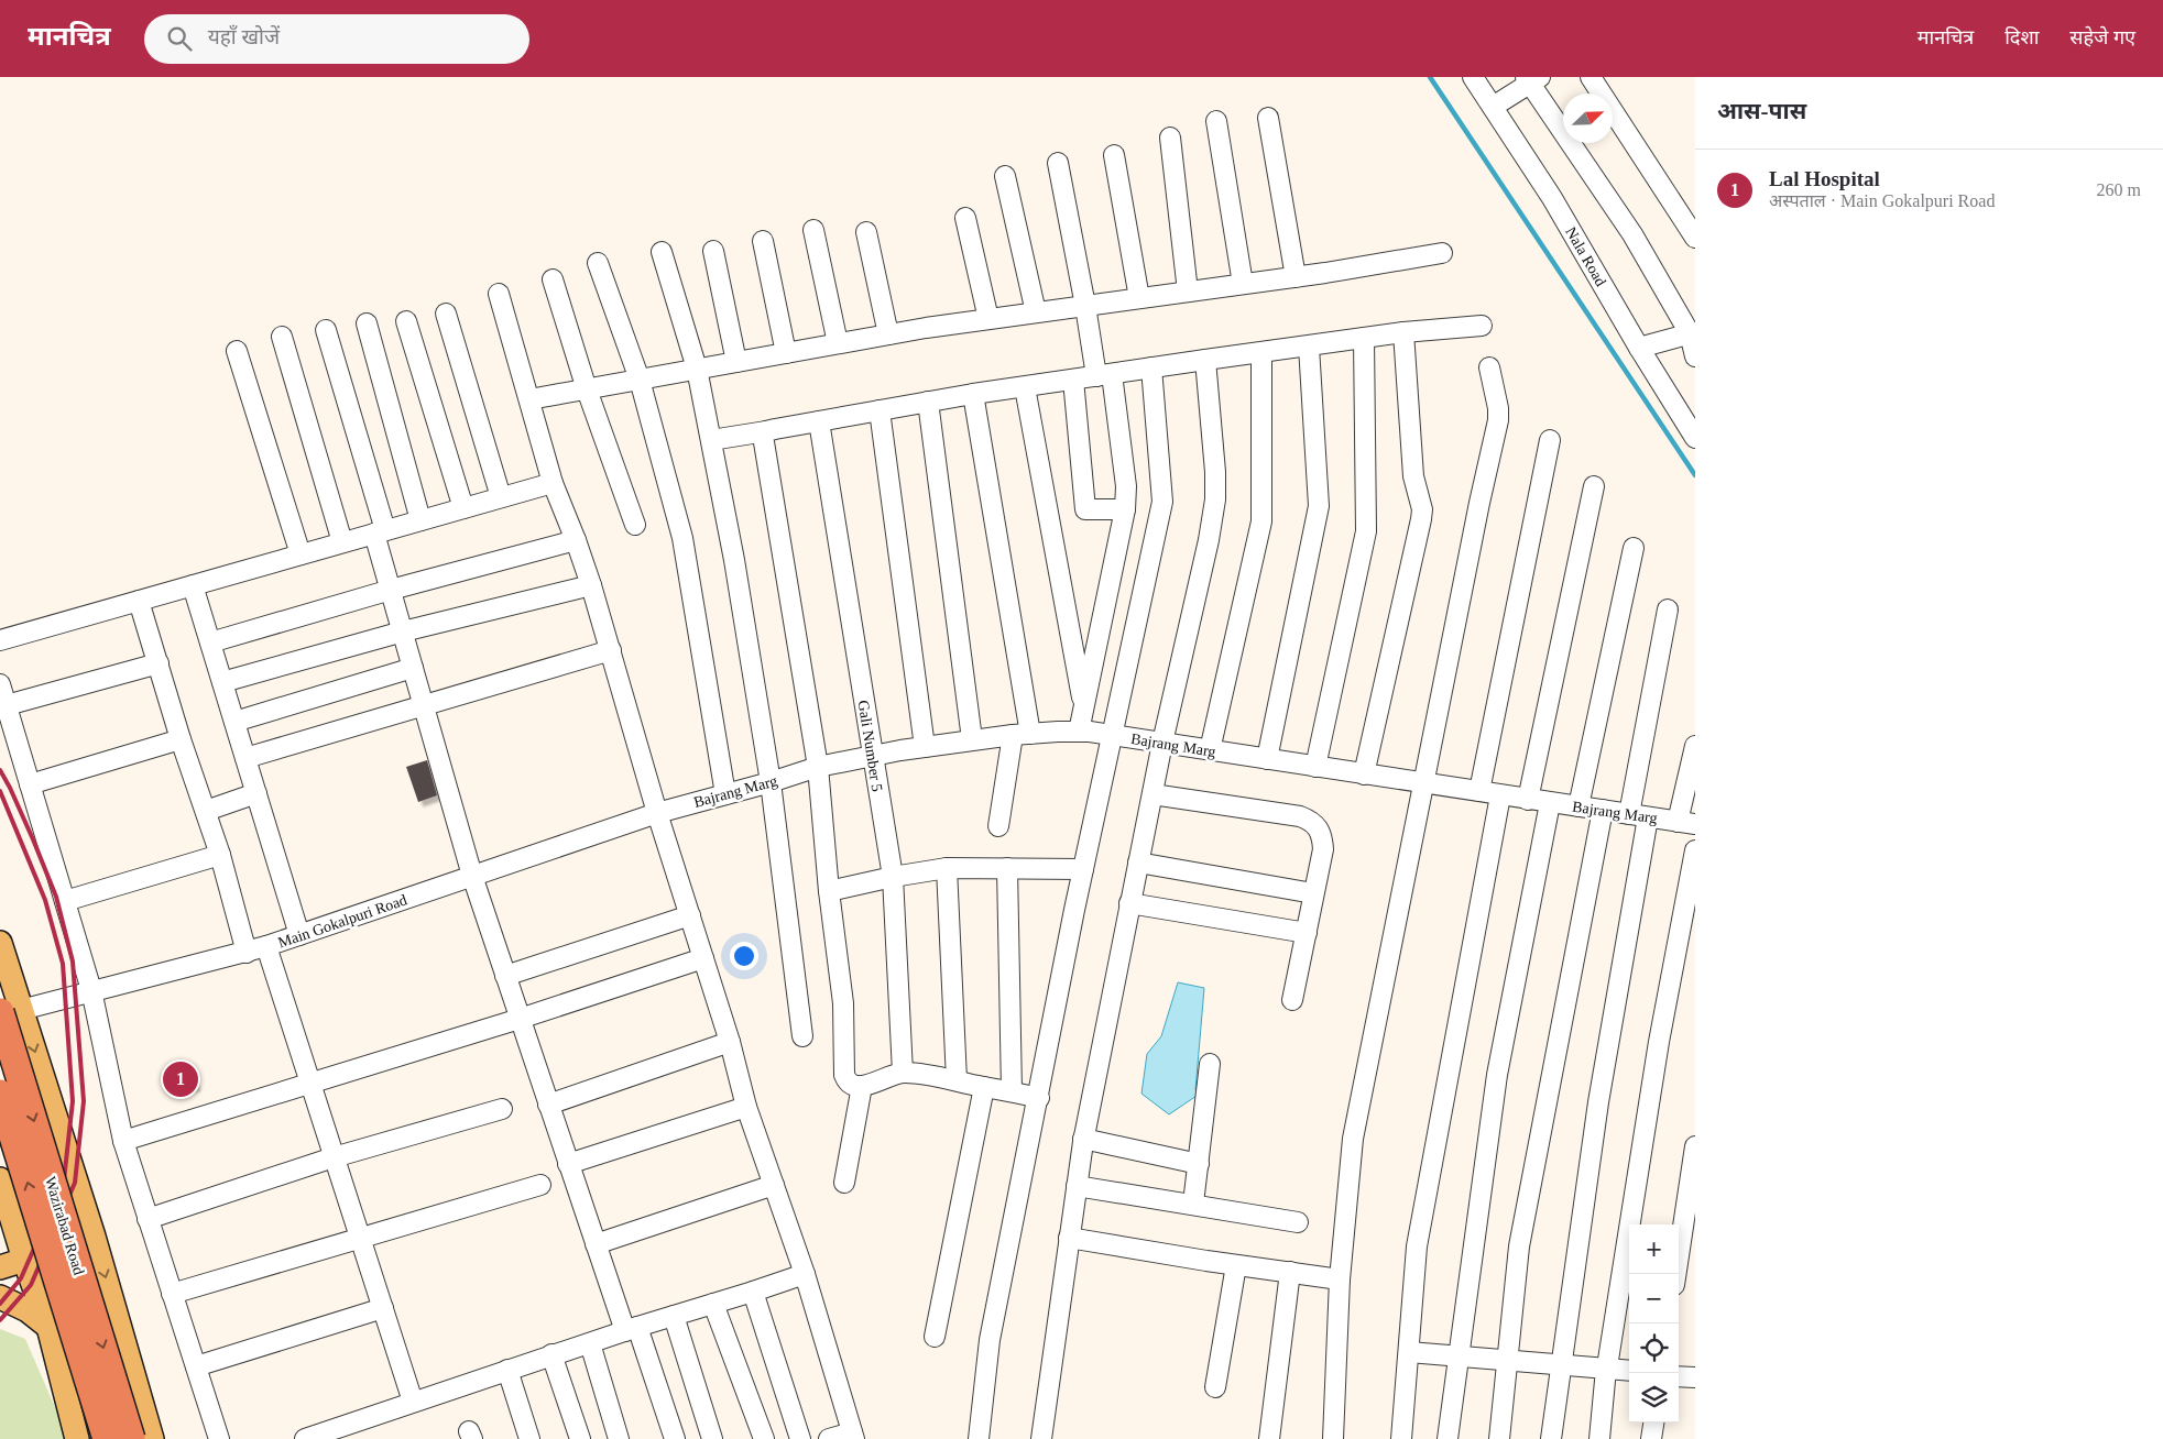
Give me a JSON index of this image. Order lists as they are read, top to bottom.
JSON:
{
  "streets": {
    "highway": ["Wazirabad Road"],
    "street": [
      "Nala Road",
      "Bajrang Marg",
      "Gali Number 5",
      "Main Gokalpuri Road"
    ]
  },
  "crossings": [
    ["Bajrang Marg", "Gali Number 5"],
    ["Bajrang Marg", "Main Gokalpuri Road"],
    ["Main Gokalpuri Road", "Wazirabad Road"]
  ],
  "north": "top right",
  "page": {
    "header": "मानचित्र",
    "search": "यहाँ खोजें",
    "nav": ["मानचित्र", "दिशा", "सहेजे गए"],
    "heading": "आस-पास",
    "list": [
      {
        "mark": "1",
        "name": "Lal Hospital",
        "note": "अस्पताल · Main Gokalpuri Road",
        "value": "260 m"
      }
    ],
    "pins": "1",
    "map_buttons": ["+", "−"]
  }
}
